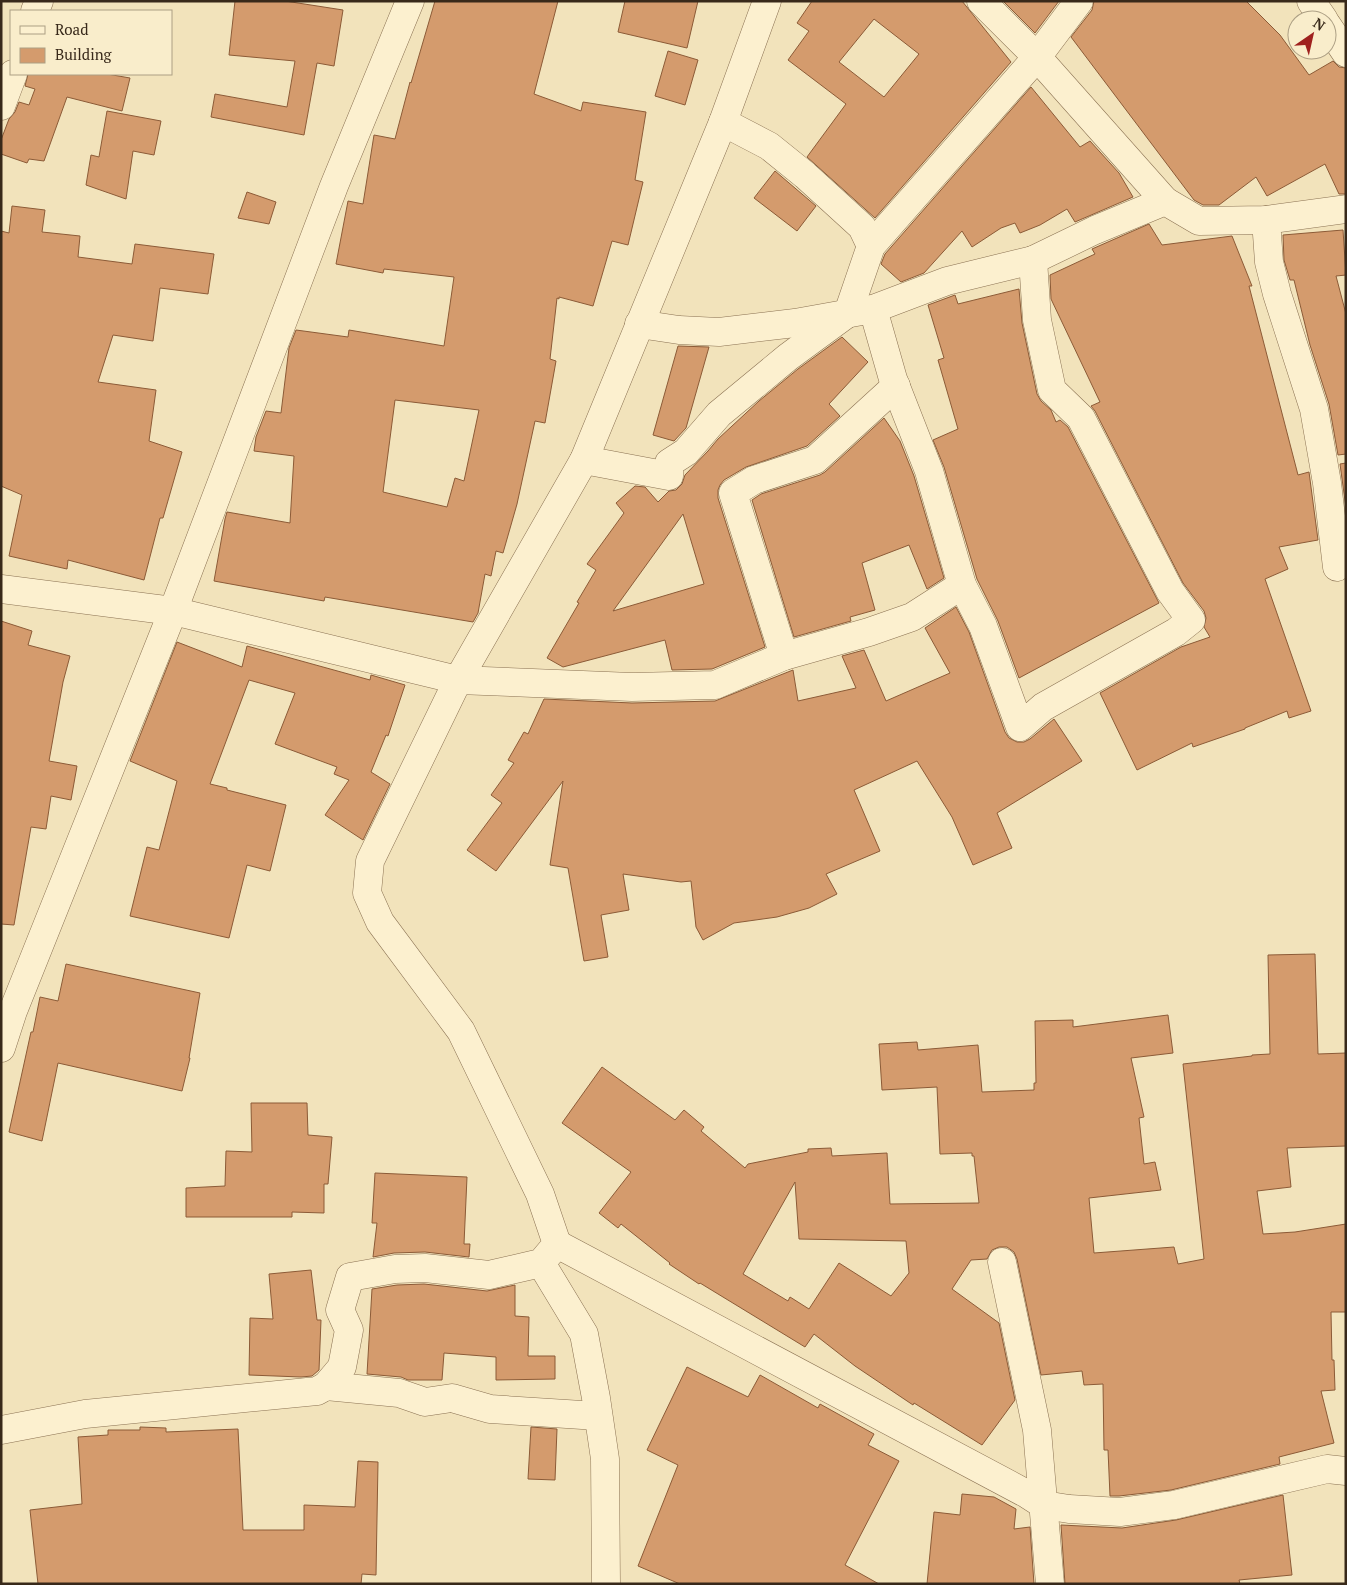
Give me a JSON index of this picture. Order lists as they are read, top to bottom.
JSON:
{
  "legend": ["Road", "Building"],
  "north": "top right"
}
